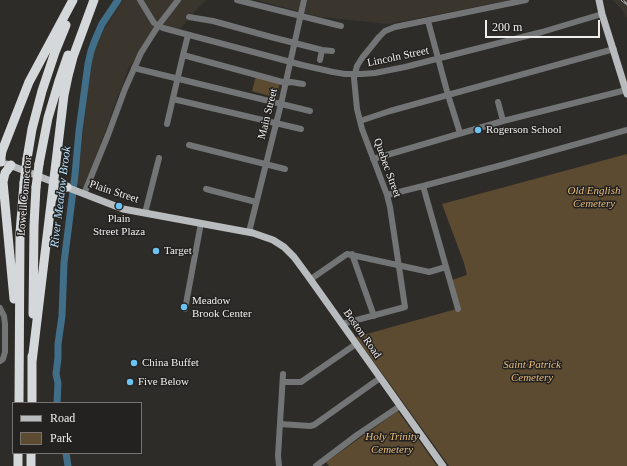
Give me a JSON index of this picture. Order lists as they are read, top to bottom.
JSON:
{
  "streets": {
    "highway": ["Lowell Connector"],
    "main road": ["Plain Street", "Boston Road"],
    "street": ["Lincoln Street", "Main Street", "Quebec Street"]
  },
  "crossings": [
    ["Lincoln Street", "Main Street"],
    ["Main Street", "Plain Street"],
    ["Main Street", "Boston Road"],
    ["Plain Street", "Boston Road"]
  ],
  "water": ["River Meadow Brook"],
  "parks": ["Old English Cemetery", "Saint Patrick Cemetery", "Holy Trinity Cemetery"],
  "places": [
    "Rogerson School",
    "Plain Street Plaza",
    "Target",
    "Meadow Brook Center",
    "China Buffet",
    "Five Below"
  ],
  "legend": ["Road", "Park"],
  "scale_bar": "200 m"
}
